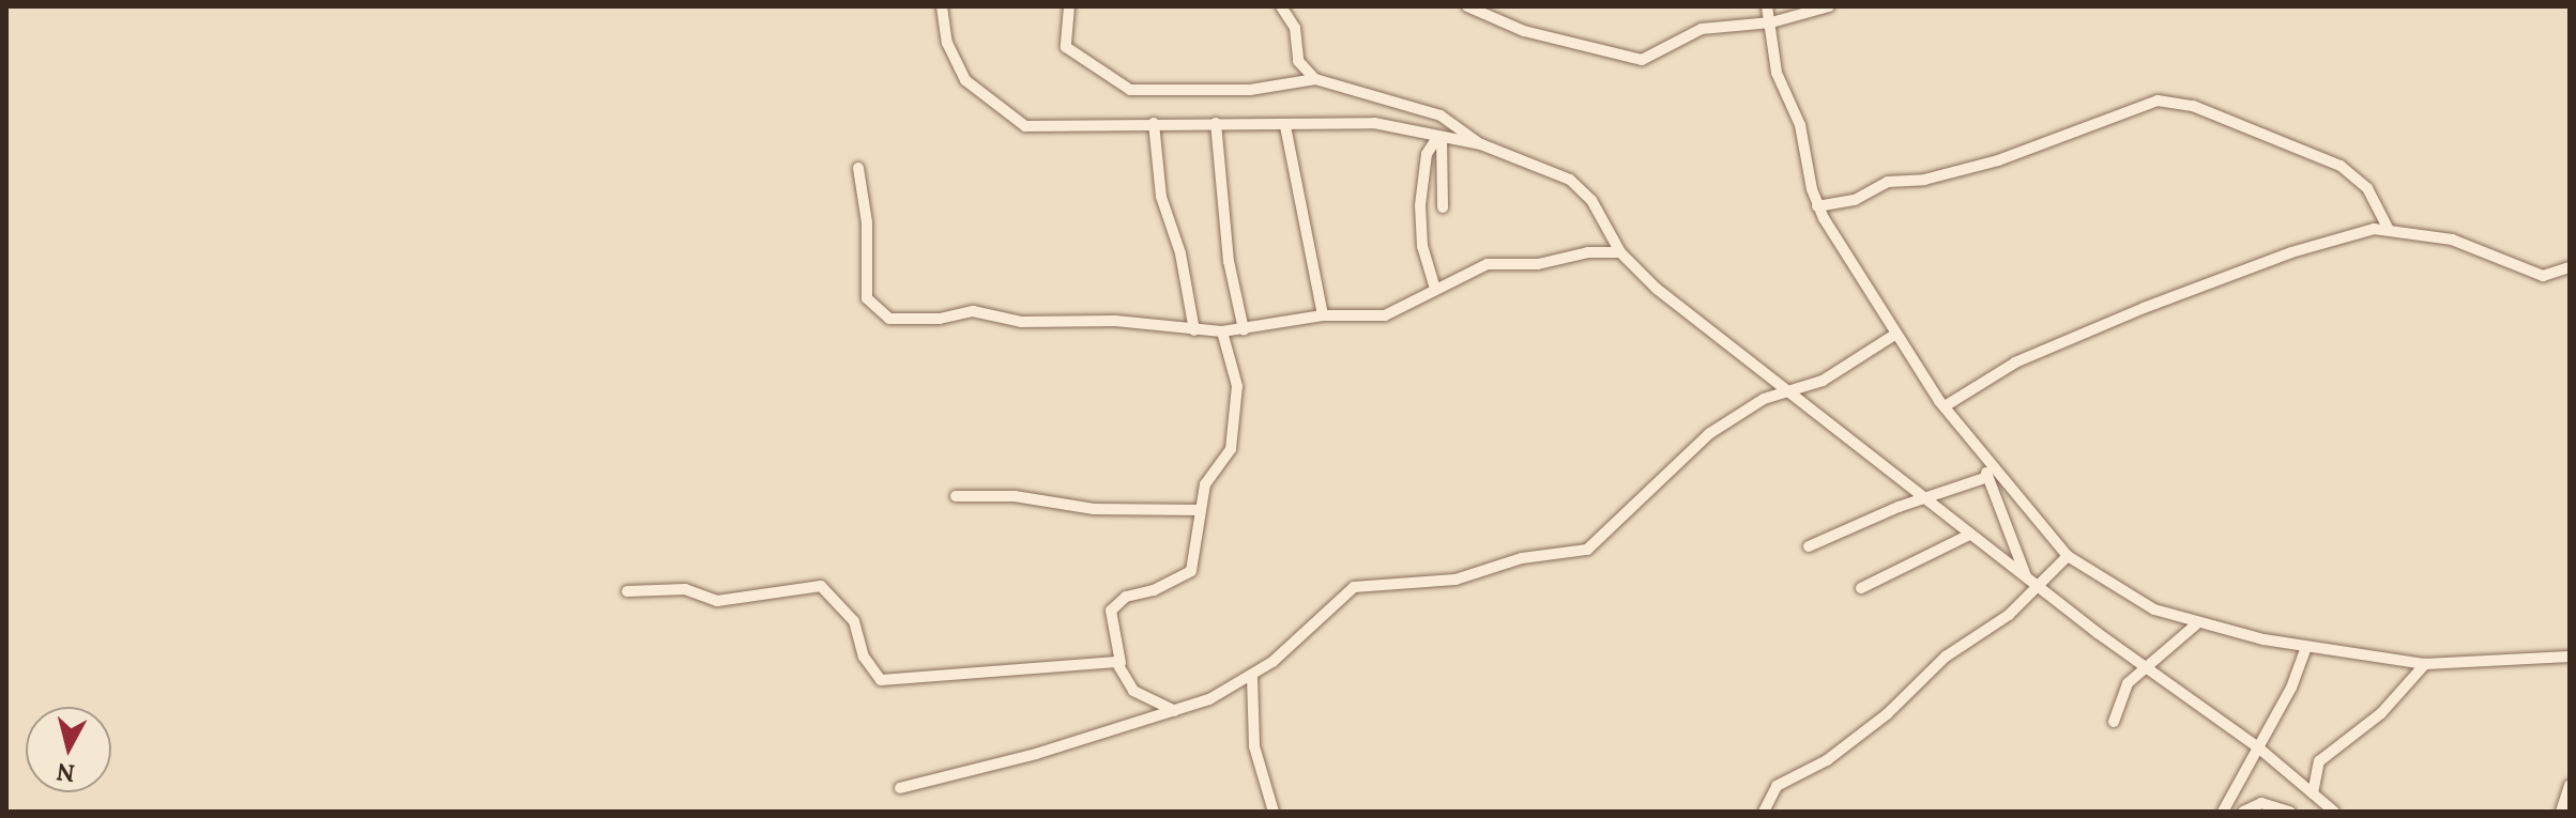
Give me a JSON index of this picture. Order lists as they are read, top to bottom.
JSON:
{
  "north": "bottom"
}
